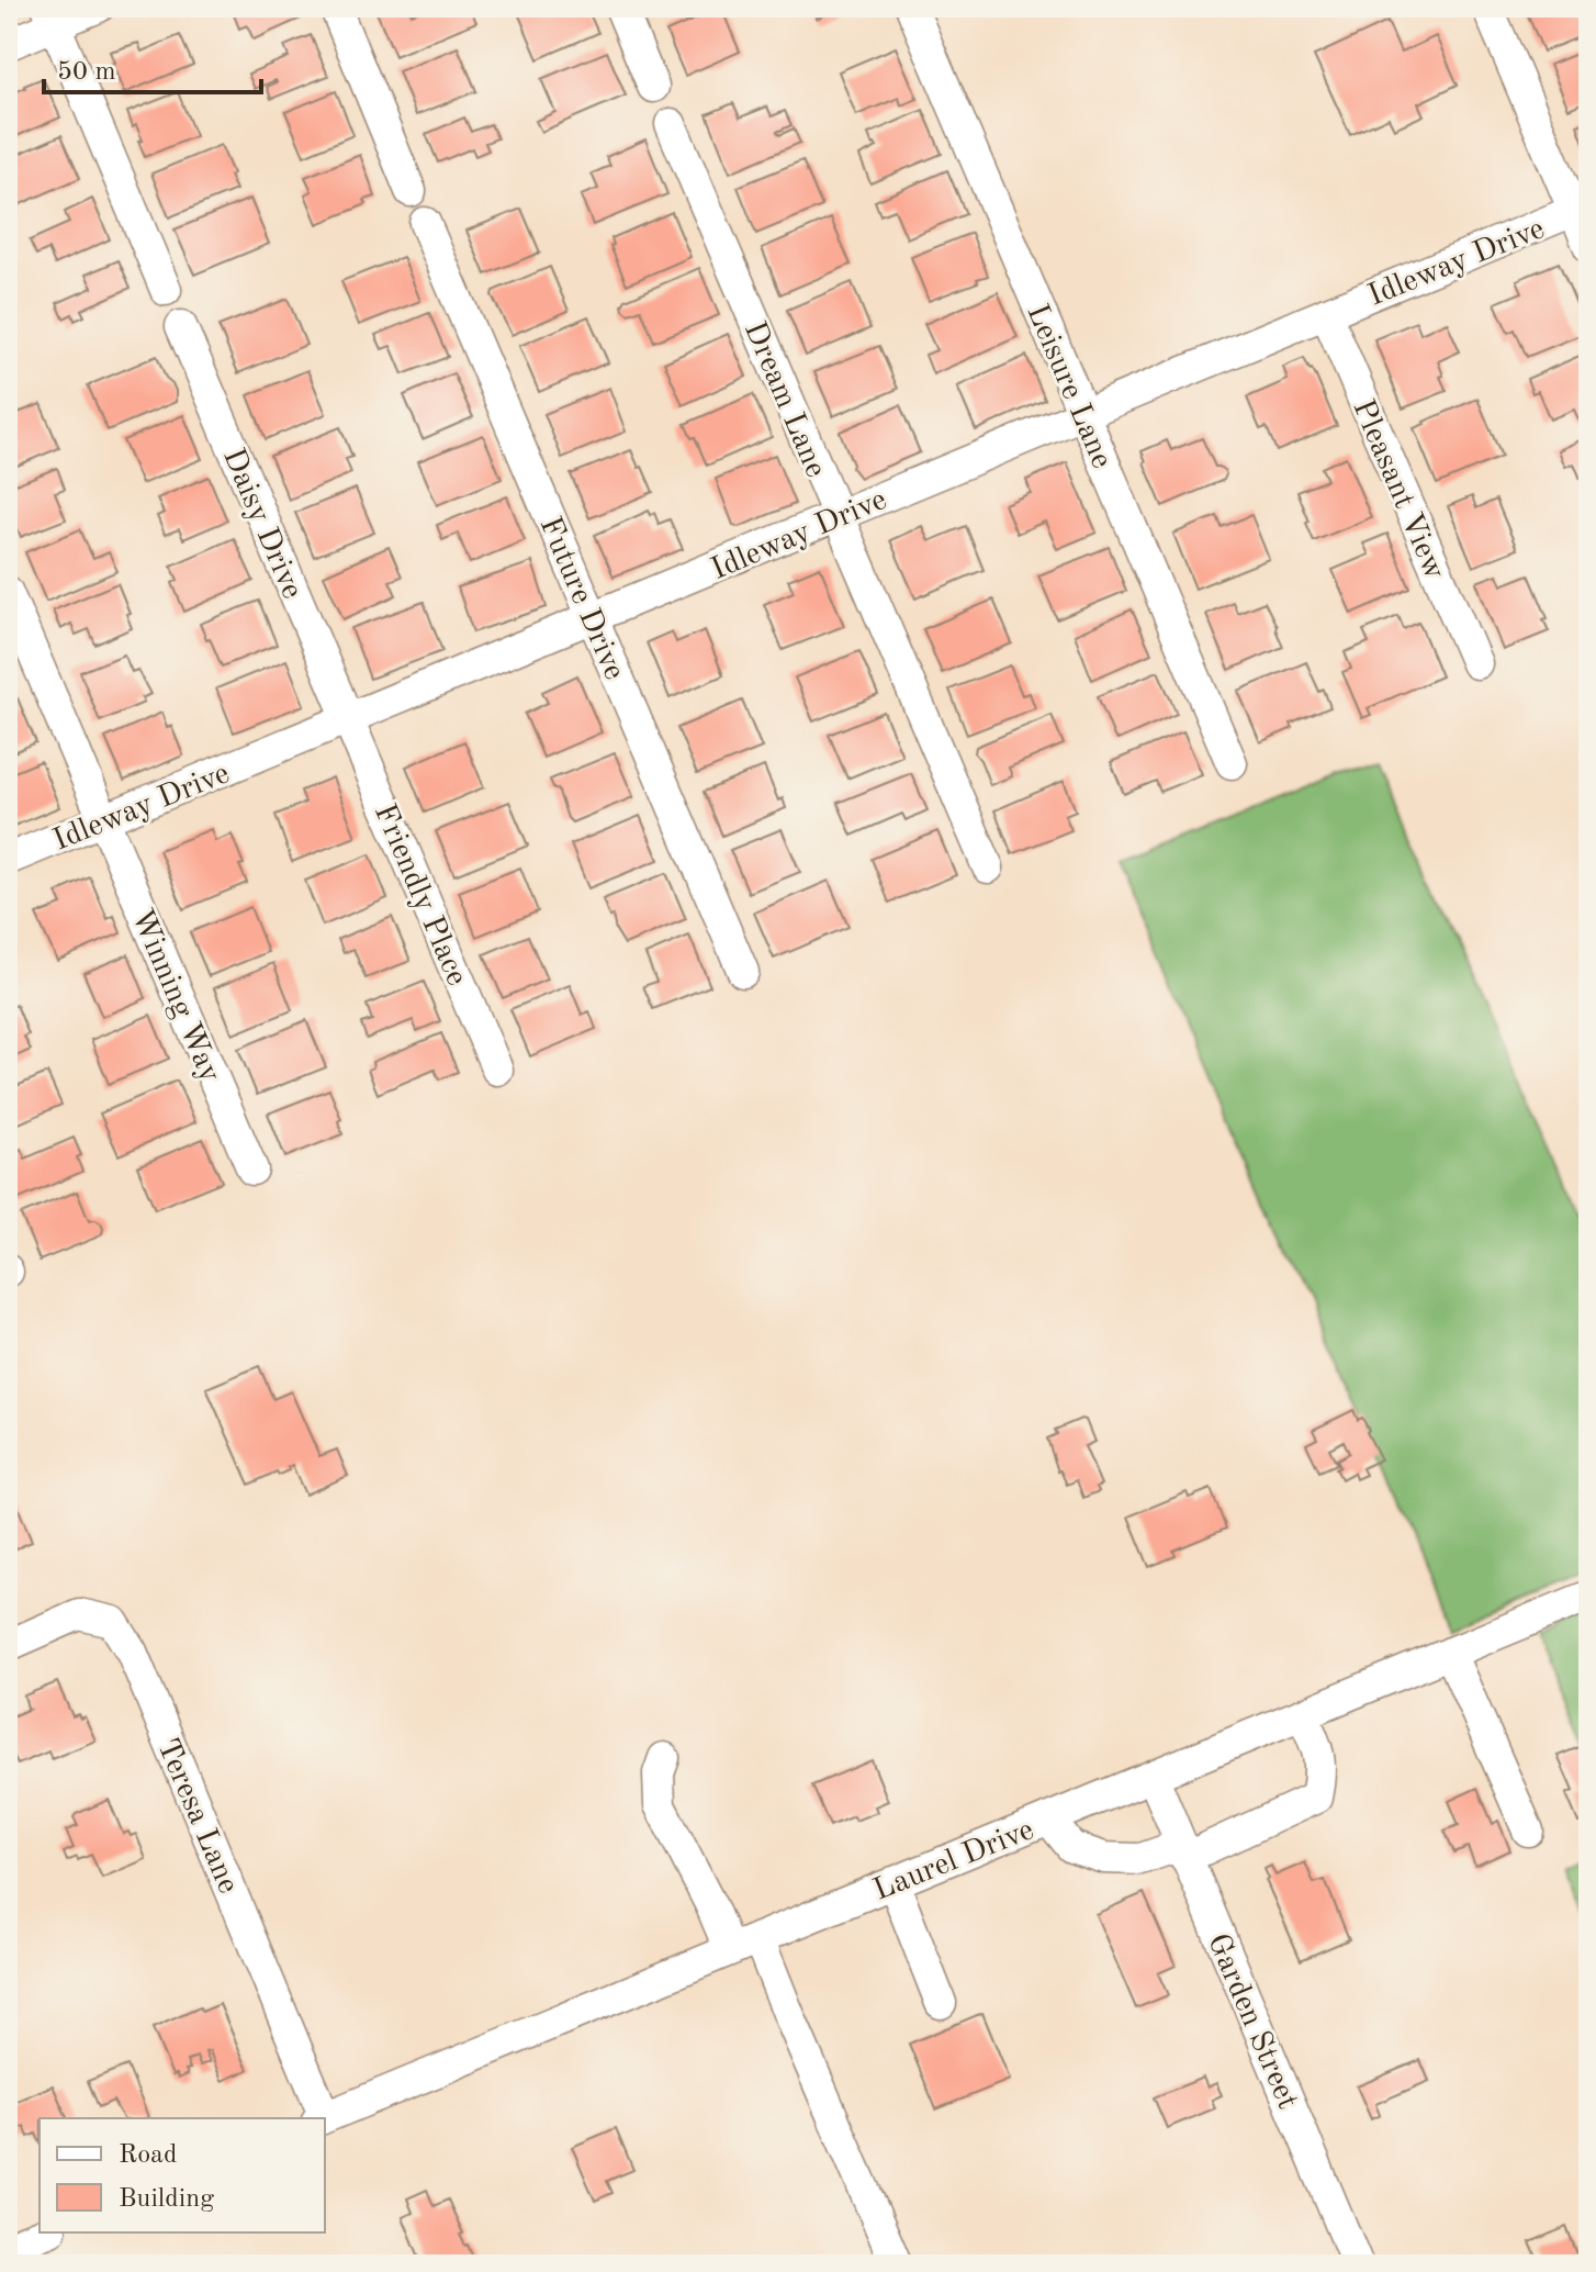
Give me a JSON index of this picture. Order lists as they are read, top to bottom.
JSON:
{
  "streets": {
    "street": [
      "Idleway Drive",
      "Leisure Lane",
      "Dream Lane",
      "Pleasant View",
      "Daisy Drive",
      "Future Drive",
      "Friendly Place",
      "Winning Way",
      "Teresa Lane",
      "Laurel Drive",
      "Garden Street"
    ]
  },
  "crossings": [
    ["Idleway Drive", "Leisure Lane"],
    ["Idleway Drive", "Dream Lane"],
    ["Idleway Drive", "Pleasant View"],
    ["Idleway Drive", "Daisy Drive"],
    ["Idleway Drive", "Future Drive"],
    ["Idleway Drive", "Friendly Place"],
    ["Idleway Drive", "Winning Way"],
    ["Daisy Drive", "Friendly Place"],
    ["Laurel Drive", "Garden Street"]
  ],
  "legend": ["Road", "Building"],
  "scale_bar": "50 m"
}
